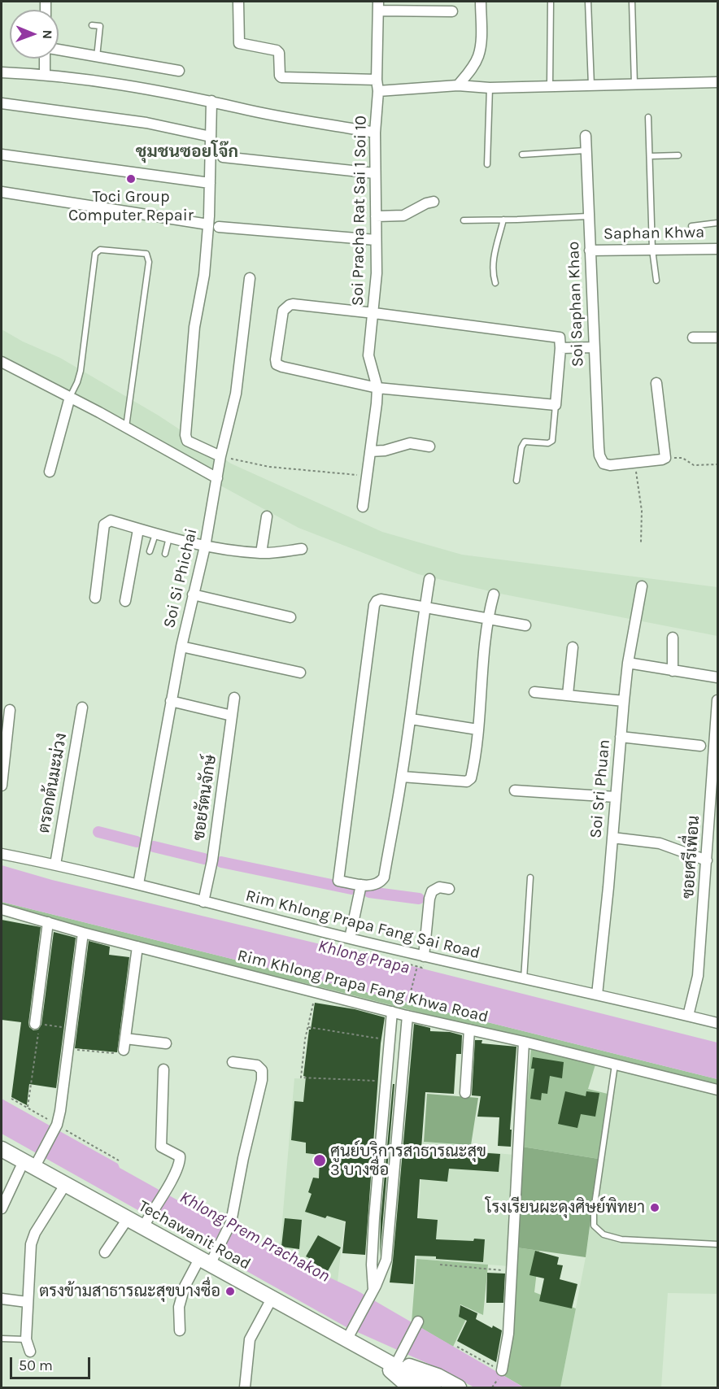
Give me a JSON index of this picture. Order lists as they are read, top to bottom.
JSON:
{
  "streets": {
    "main road": ["Techawanit Road"],
    "street": [
      "Soi Pracha Rat Sai 1 Soi 10",
      "Saphan Khwa",
      "Soi Saphan Khao",
      "Soi Si Phichai",
      "ตรอกต้นมะม่วง",
      "Soi Sri Phuan",
      "ซอยรัตนจักษ์",
      "ซอยศรีเพื่อน",
      "Rim Khlong Prapa Fang Sai Road",
      "Rim Khlong Prapa Fang Khwa Road"
    ]
  },
  "crossings": [
    ["Saphan Khwa", "Soi Saphan Khao"],
    ["Soi Si Phichai", "Rim Khlong Prapa Fang Sai Road"],
    ["ตรอกต้นมะม่วง", "Rim Khlong Prapa Fang Sai Road"],
    ["Soi Sri Phuan", "Rim Khlong Prapa Fang Sai Road"],
    ["ซอยรัตนจักษ์", "Rim Khlong Prapa Fang Sai Road"],
    ["ซอยศรีเพื่อน", "Rim Khlong Prapa Fang Sai Road"]
  ],
  "districts": ["ชุมชนซอยโจ๊ก"],
  "water": ["Khlong Prapa", "Khlong Prem Prachakon"],
  "places": [
    "Toci Group Computer Repair",
    "ศูนย์บริการสาธารณะสุข 3 บางซื่อ",
    "โรงเรียนผะดุงศิษย์พิทยา",
    "ตรงข้ามสาธารณะสุขบางซื่อ"
  ],
  "scale_bar": "50 m",
  "north": "right"
}
